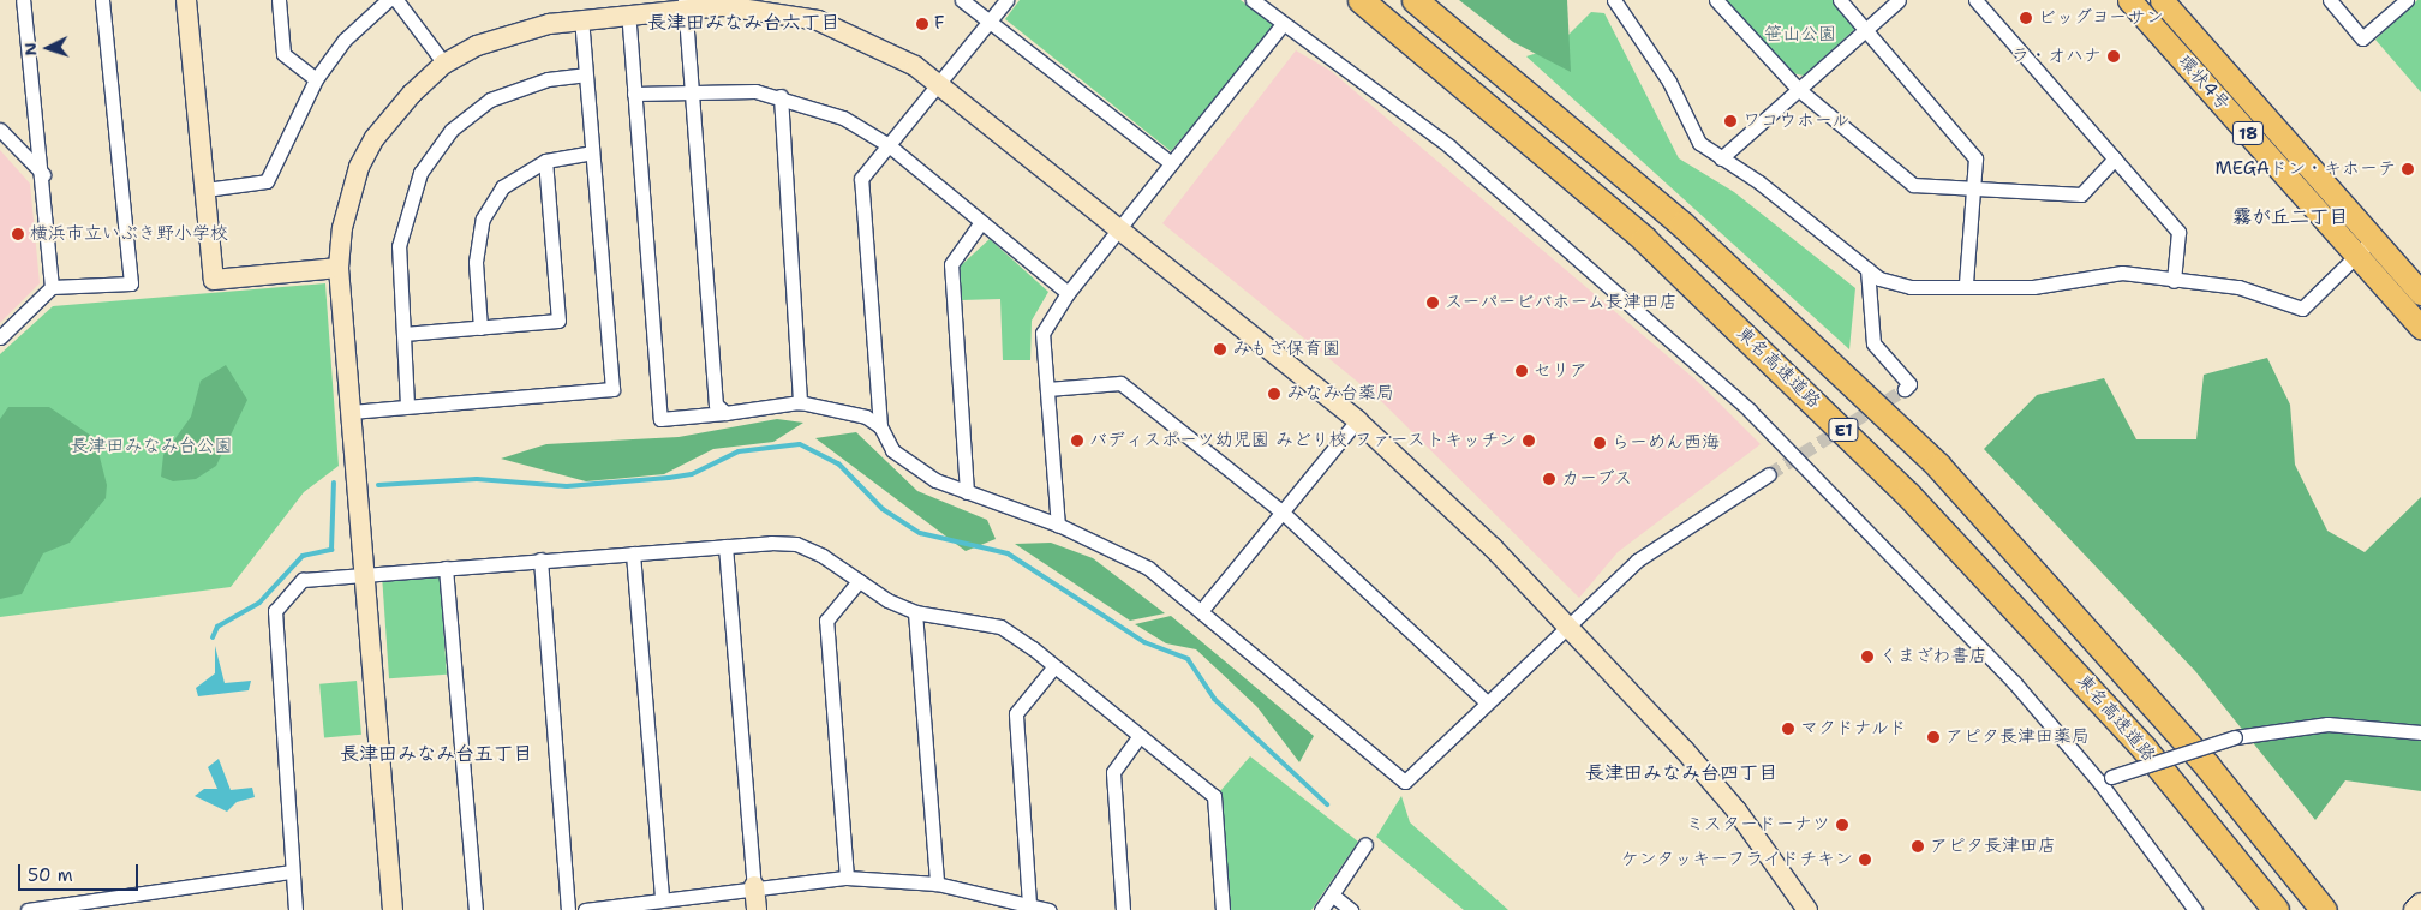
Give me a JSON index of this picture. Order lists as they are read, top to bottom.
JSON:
{
  "streets": {
    "highway": ["東名高速道路", "E1"],
    "main road": ["環状4号", "18"]
  },
  "districts": [
    "長津田みなみ台六丁目",
    "霧が丘二丁目",
    "長津田みなみ台五丁目",
    "長津田みなみ台四丁目"
  ],
  "parks": ["笹山公園", "長津田みなみ台公園"],
  "places": [
    "ビッグヨーサン",
    "F",
    "ラ・オハナ",
    "ワコウホール",
    "MEGAドン・キホーテ",
    "横浜市立いぶき野小学校",
    "スーパービバホーム長津田店",
    "みもざ保育園",
    "セリア",
    "みなみ台薬局",
    "バディスポーツ幼児園 みどり校",
    "ファーストキッチン",
    "らーめん西海",
    "カーブス",
    "くまざわ書店",
    "マクドナルド",
    "アピタ長津田薬局",
    "ミスタードーナツ",
    "アピタ長津田店",
    "ケンタッキーフライドチキン"
  ],
  "scale_bar": "50 m",
  "north": "left"
}
